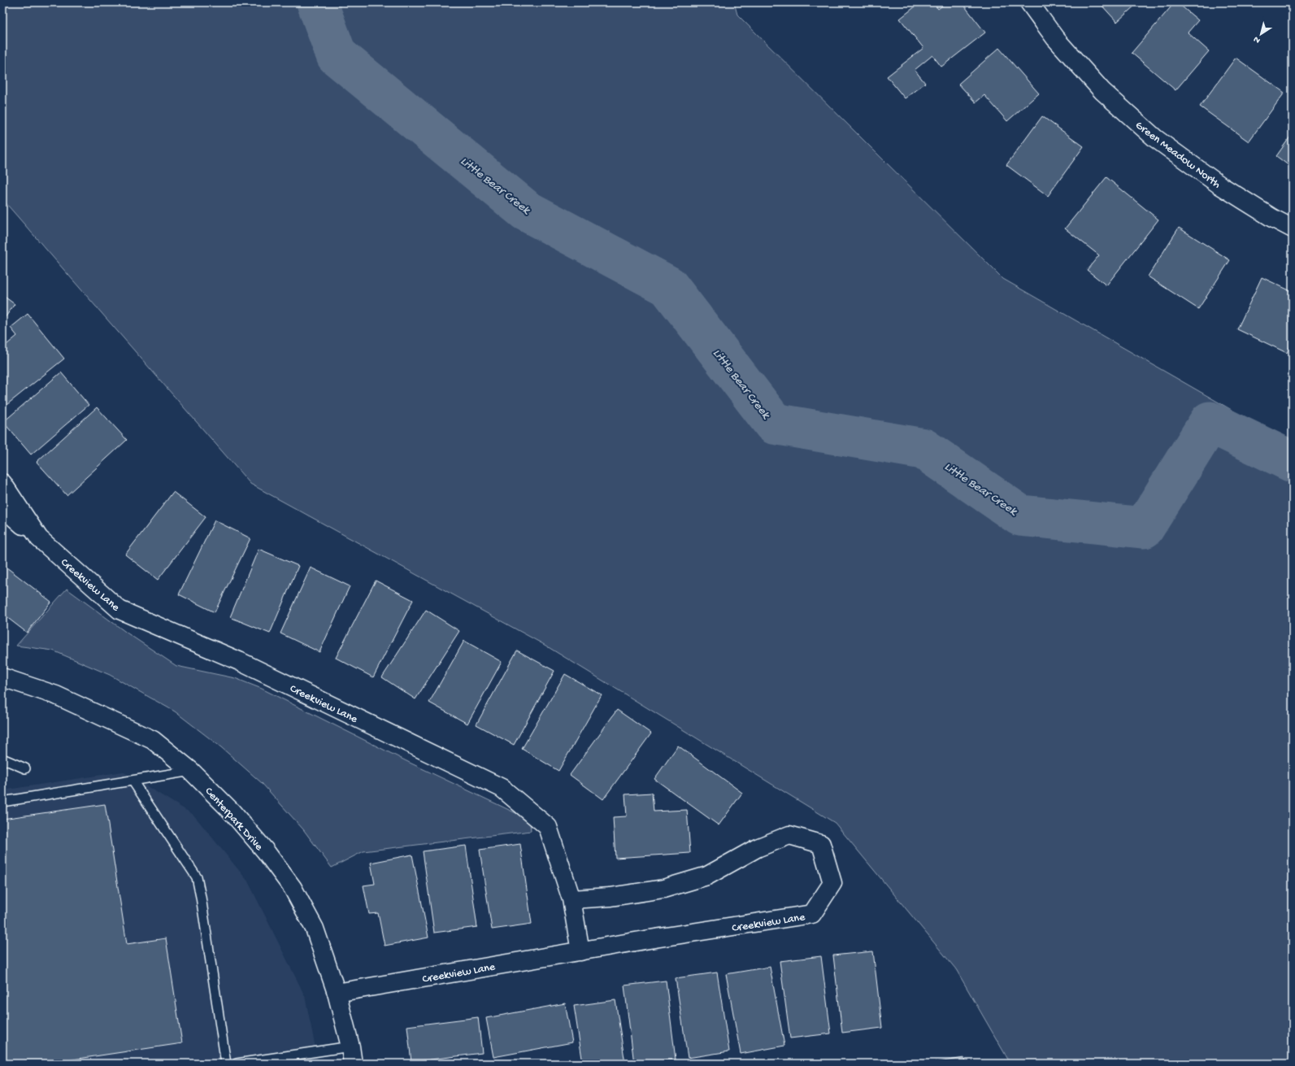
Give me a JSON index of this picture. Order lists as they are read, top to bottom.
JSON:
{
  "streets": {
    "street": ["Green Meadow North", "Creekview Lane", "Centerpark Drive"]
  },
  "crossings": [
    ["Creekview Lane", "Centerpark Drive"]
  ],
  "water": ["Little Bear Creek"],
  "north": "bottom left"
}
